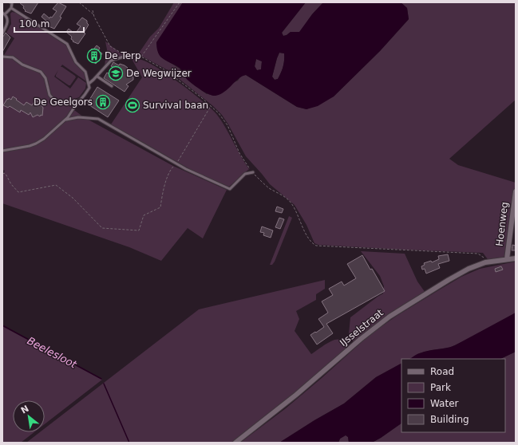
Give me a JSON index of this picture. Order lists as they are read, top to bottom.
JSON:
{
  "streets": {
    "street": ["Hoenweg", "IJsselstraat"]
  },
  "crossings": [
    ["Hoenweg", "IJsselstraat"]
  ],
  "water": ["Beelesloot"],
  "places": {
    "building": ["De Terp", "De Geelgors"],
    "school or university": ["De Wegwijzer"],
    "sports": ["Survival baan"]
  },
  "legend": [
    "Road",
    "Park",
    "Water",
    "Building"
  ],
  "scale_bar": "100 m",
  "north": "top left"
}
